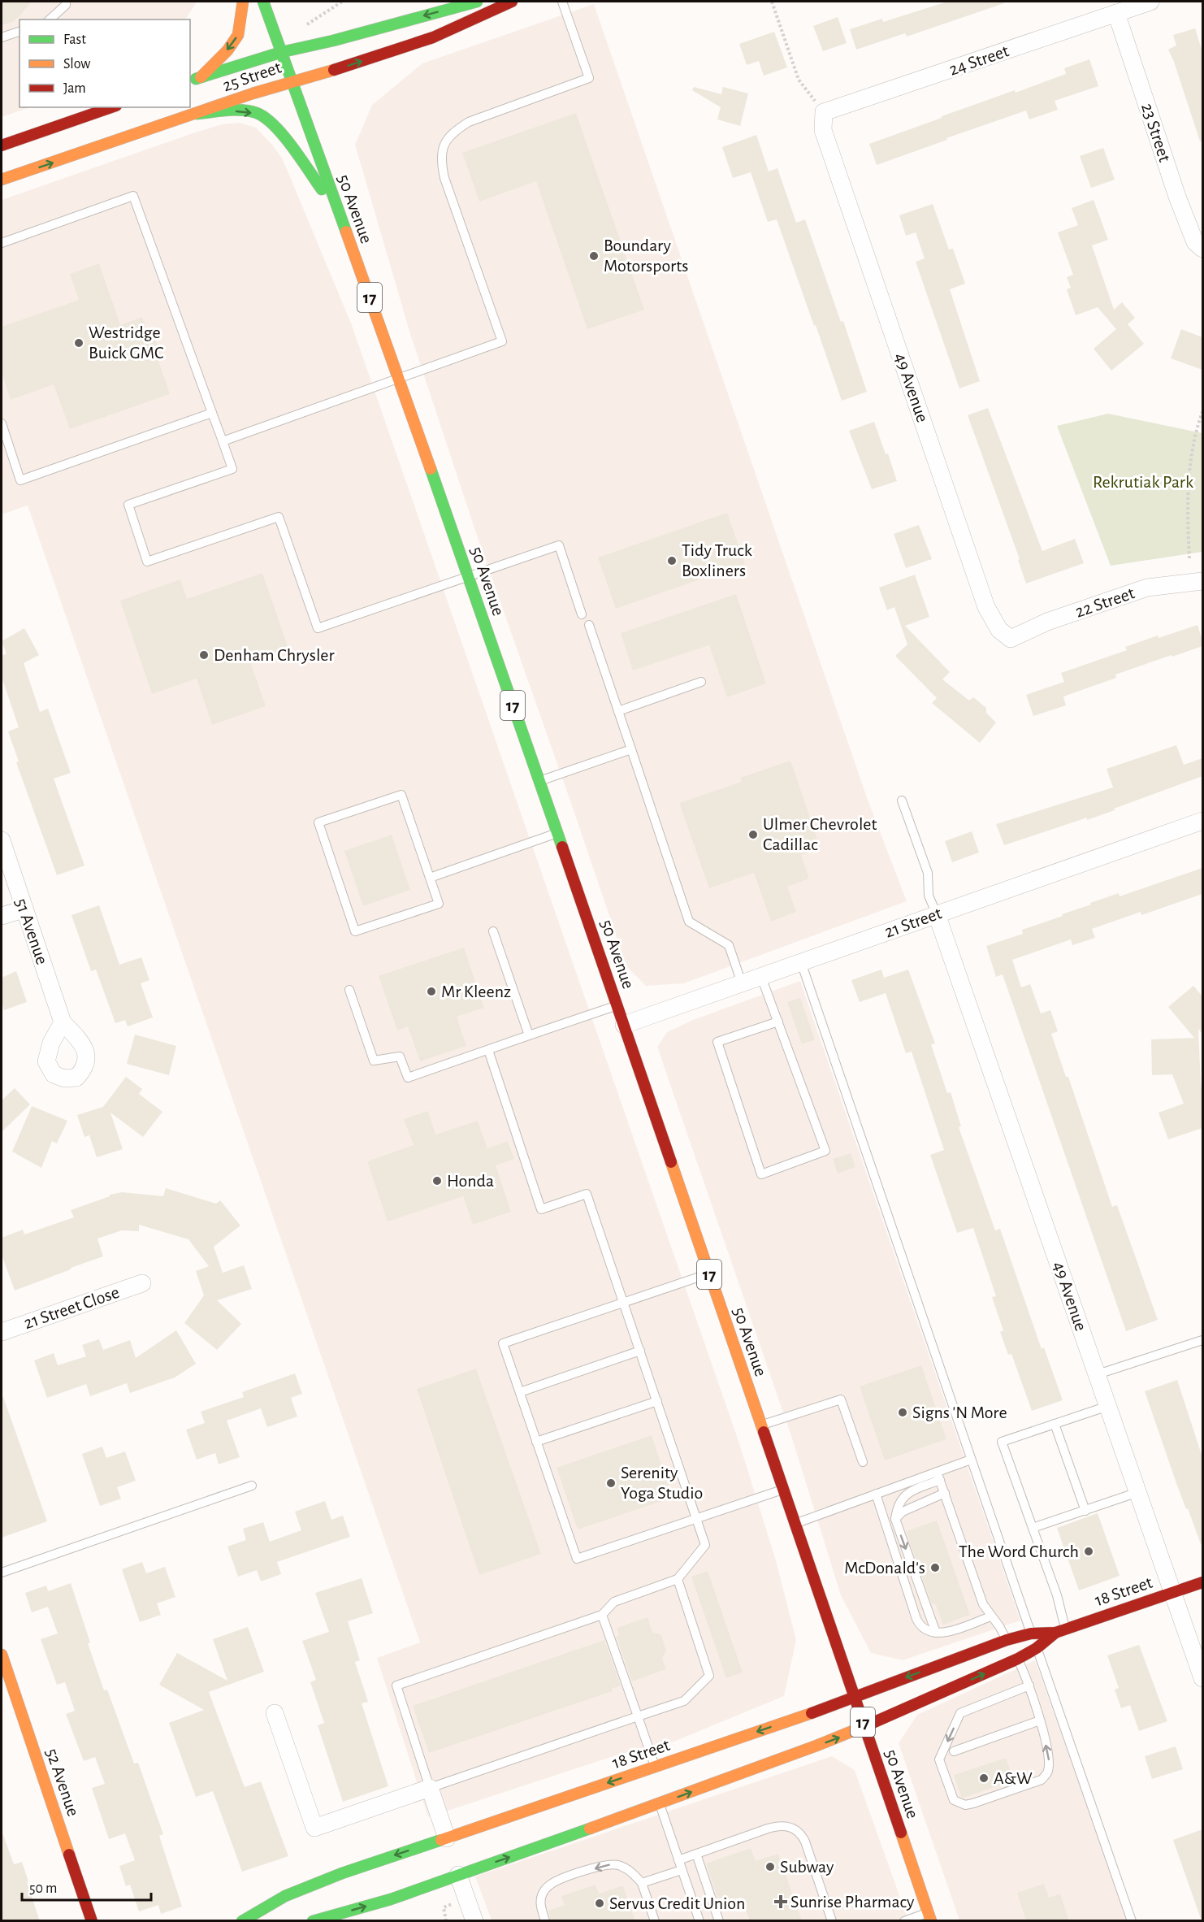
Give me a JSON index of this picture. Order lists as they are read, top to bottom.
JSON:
{
  "streets": {
    "main road": [
      "25 Street",
      "50 Avenue",
      "17",
      "18 Street",
      "52 Avenue"
    ],
    "street": [
      "24 Street",
      "23 Street",
      "49 Avenue",
      "22 Street",
      "21 Street",
      "51 Avenue",
      "21 Street Close"
    ]
  },
  "crossings": [
    ["24 Street", "23 Street"],
    ["24 Street", "49 Avenue"],
    ["25 Street", "50 Avenue"],
    ["50 Avenue", "21 Street"],
    ["50 Avenue", "18 Street"],
    ["49 Avenue", "22 Street"],
    ["49 Avenue", "21 Street"],
    ["49 Avenue", "18 Street"]
  ],
  "parks": ["Rekrutiak Park"],
  "places": {
    "other": [
      "Boundary Motorsports",
      "Westridge Buick GMC",
      "Tidy Truck Boxliners",
      "Denham Chrysler",
      "Ulmer Chevrolet Cadillac",
      "Mr Kleenz",
      "Honda",
      "Signs 'N More",
      "Serenity Yoga Studio",
      "The Word Church",
      "McDonald's",
      "A&W",
      "Subway",
      "Servus Credit Union"
    ],
    "health": ["Sunrise Pharmacy"]
  },
  "legend": ["Fast", "Slow", "Jam"],
  "scale_bar": "50 m"
}
